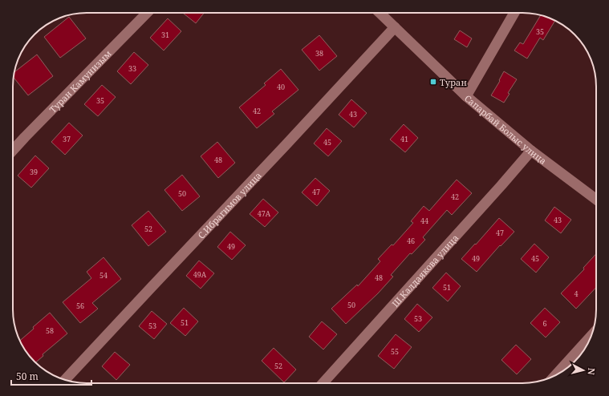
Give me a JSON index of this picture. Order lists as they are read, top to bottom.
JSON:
{
  "streets": {
    "street": [
      "Туран Камунизым",
      "Сапарбай Болыс улица",
      "С.Ибрагимов улица",
      "Ш.Калдаякова улица"
    ]
  },
  "crossings": [
    ["Сапарбай Болыс улица", "С.Ибрагимов улица"],
    ["Сапарбай Болыс улица", "Ш.Калдаякова улица"]
  ],
  "places": {
    "transit": ["Туран"]
  },
  "house_numbers": [
    "35",
    "31",
    "38",
    "33",
    "40",
    "35",
    "42",
    "43",
    "37",
    "41",
    "45",
    "48",
    "39",
    "47",
    "50",
    "42",
    "47A",
    "43",
    "44",
    "52",
    "47",
    "46",
    "49",
    "49",
    "45",
    "49A",
    "54",
    "48",
    "51",
    "4",
    "50",
    "56",
    "53",
    "51",
    "6",
    "53",
    "58",
    "55",
    "52"
  ],
  "scale_bar": "50 m",
  "north": "right"
}
